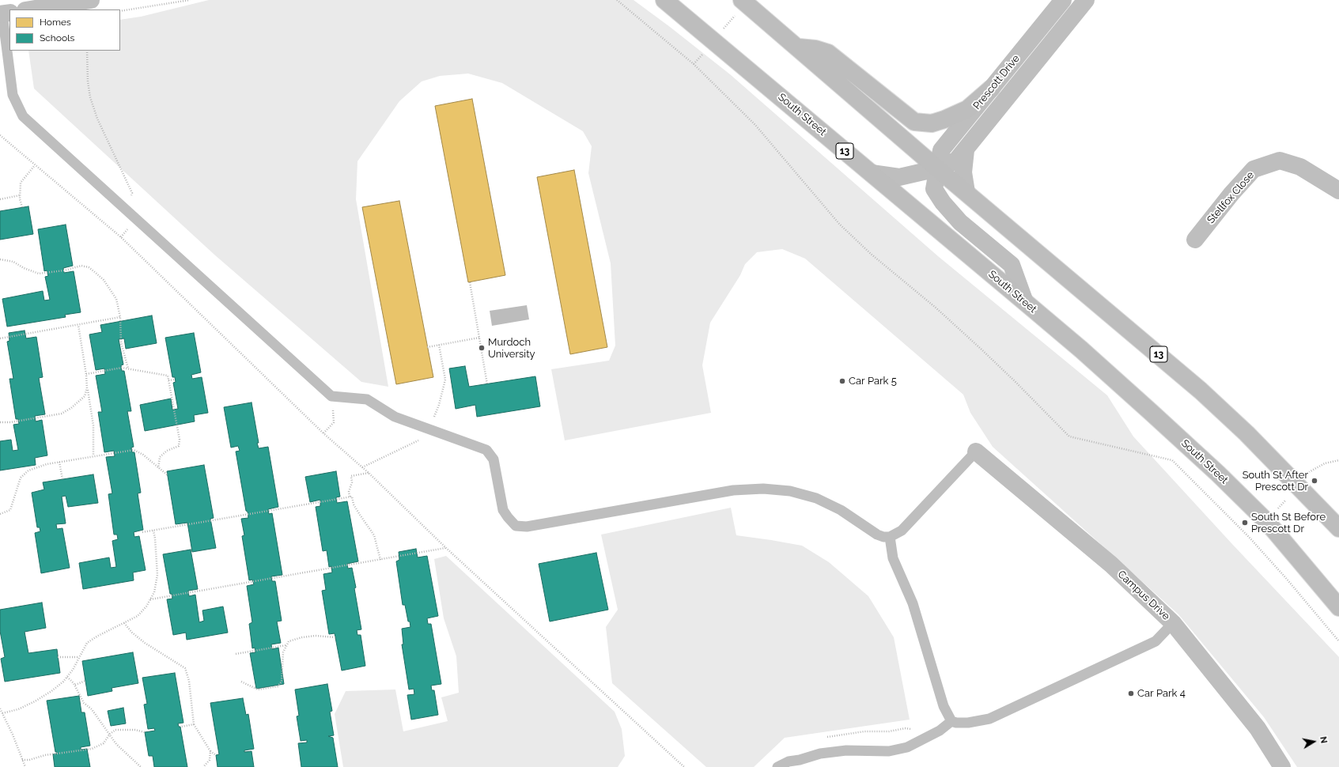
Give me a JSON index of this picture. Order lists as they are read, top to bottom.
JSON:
{
  "streets": {
    "highway": ["South Street", "13"],
    "street": ["Prescott Drive", "Stellfox Close", "Campus Drive"]
  },
  "crossings": [
    ["Prescott Drive", "South Street"],
    ["Prescott Drive", "13"]
  ],
  "places": [
    "Murdoch University",
    "Car Park 5",
    "South St After Prescott Dr",
    "South St Before Prescott Dr",
    "Car Park 4"
  ],
  "legend": ["Homes", "Schools"],
  "north": "right"
}
